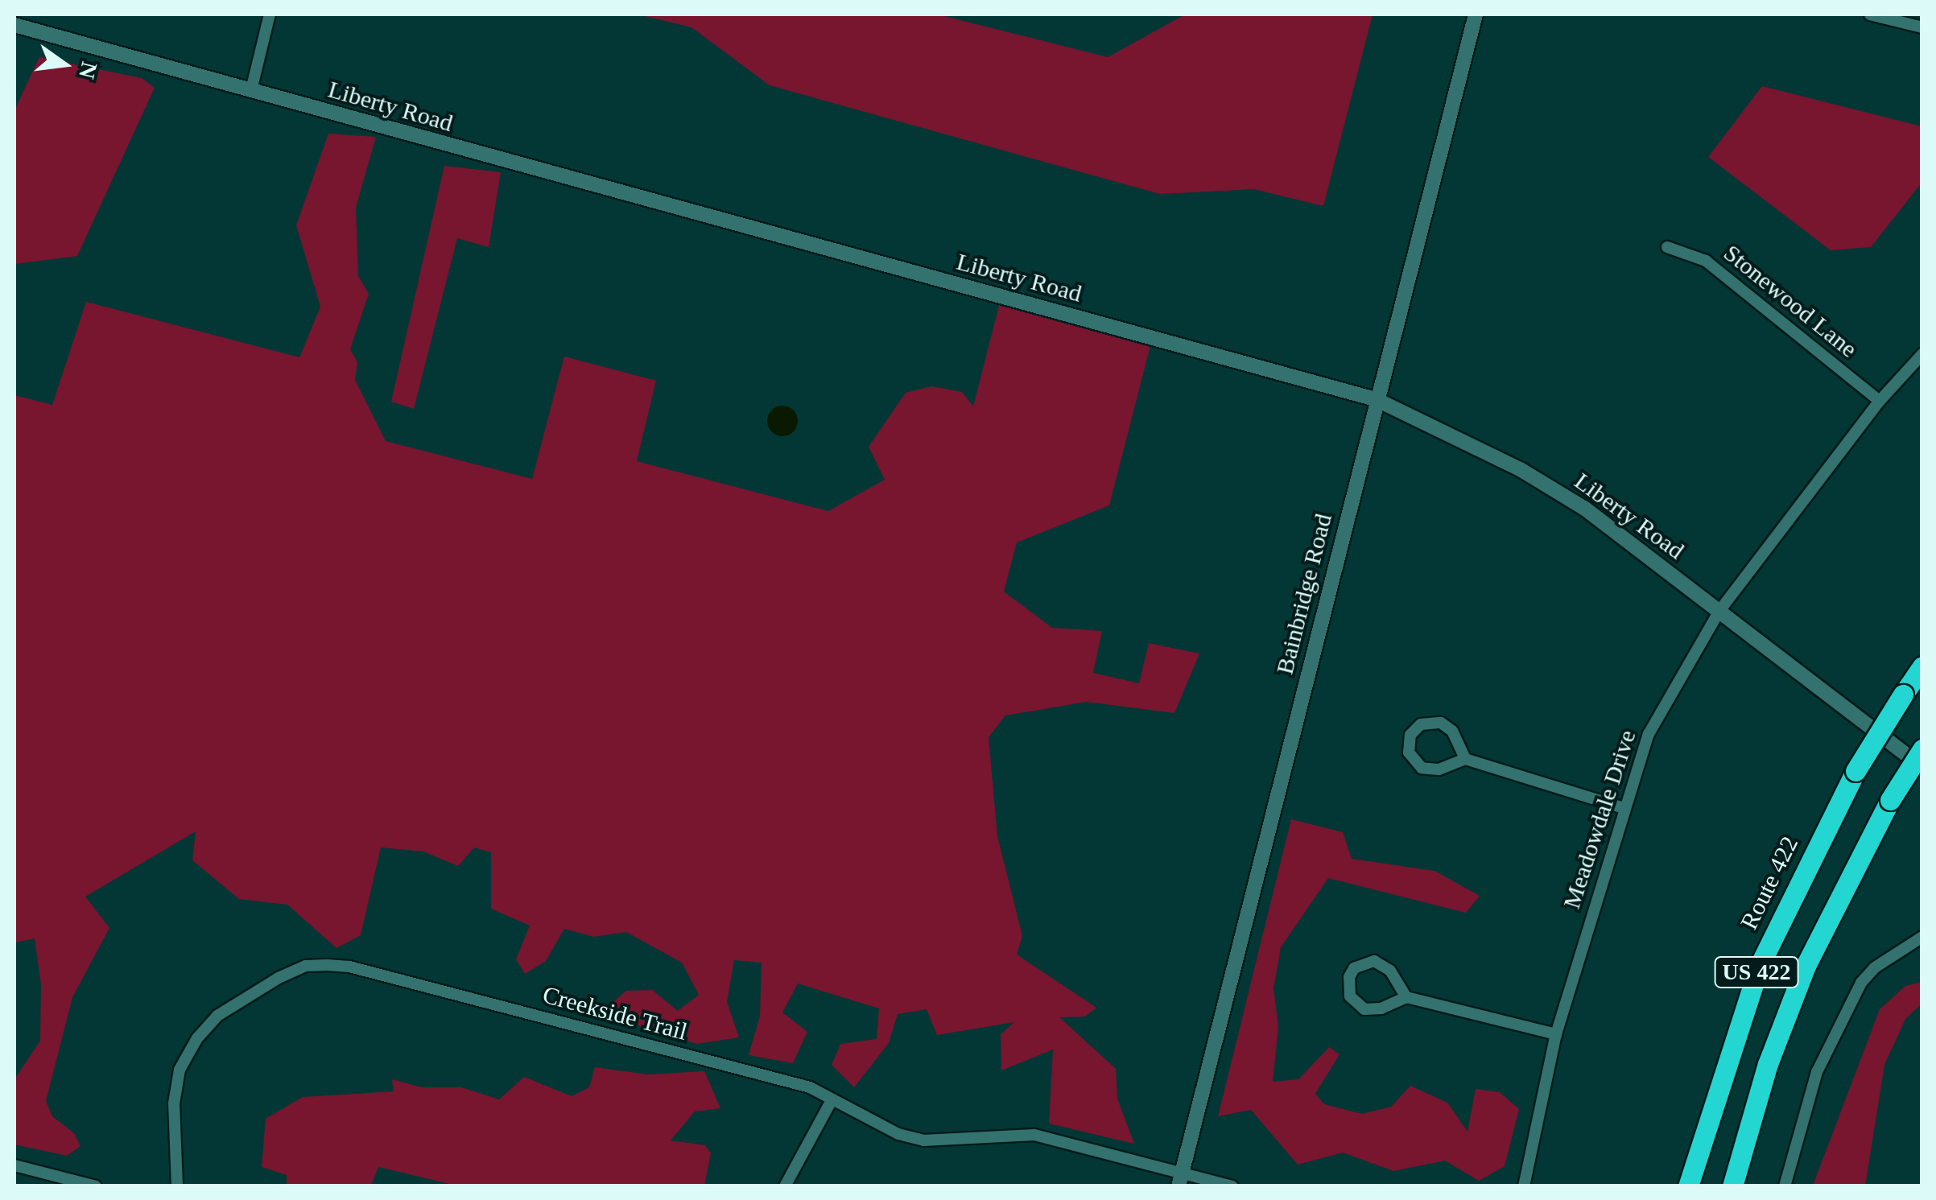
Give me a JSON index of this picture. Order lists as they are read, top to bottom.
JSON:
{
  "streets": {
    "highway": ["Route 422", "US 422"],
    "street": [
      "Liberty Road",
      "Stonewood Lane",
      "Bainbridge Road",
      "Meadowdale Drive",
      "Creekside Trail"
    ]
  },
  "crossings": [
    ["Liberty Road", "Bainbridge Road"],
    ["Liberty Road", "Meadowdale Drive"],
    ["Stonewood Lane", "Meadowdale Drive"],
    ["Bainbridge Road", "Creekside Trail"]
  ],
  "north": "right"
}
